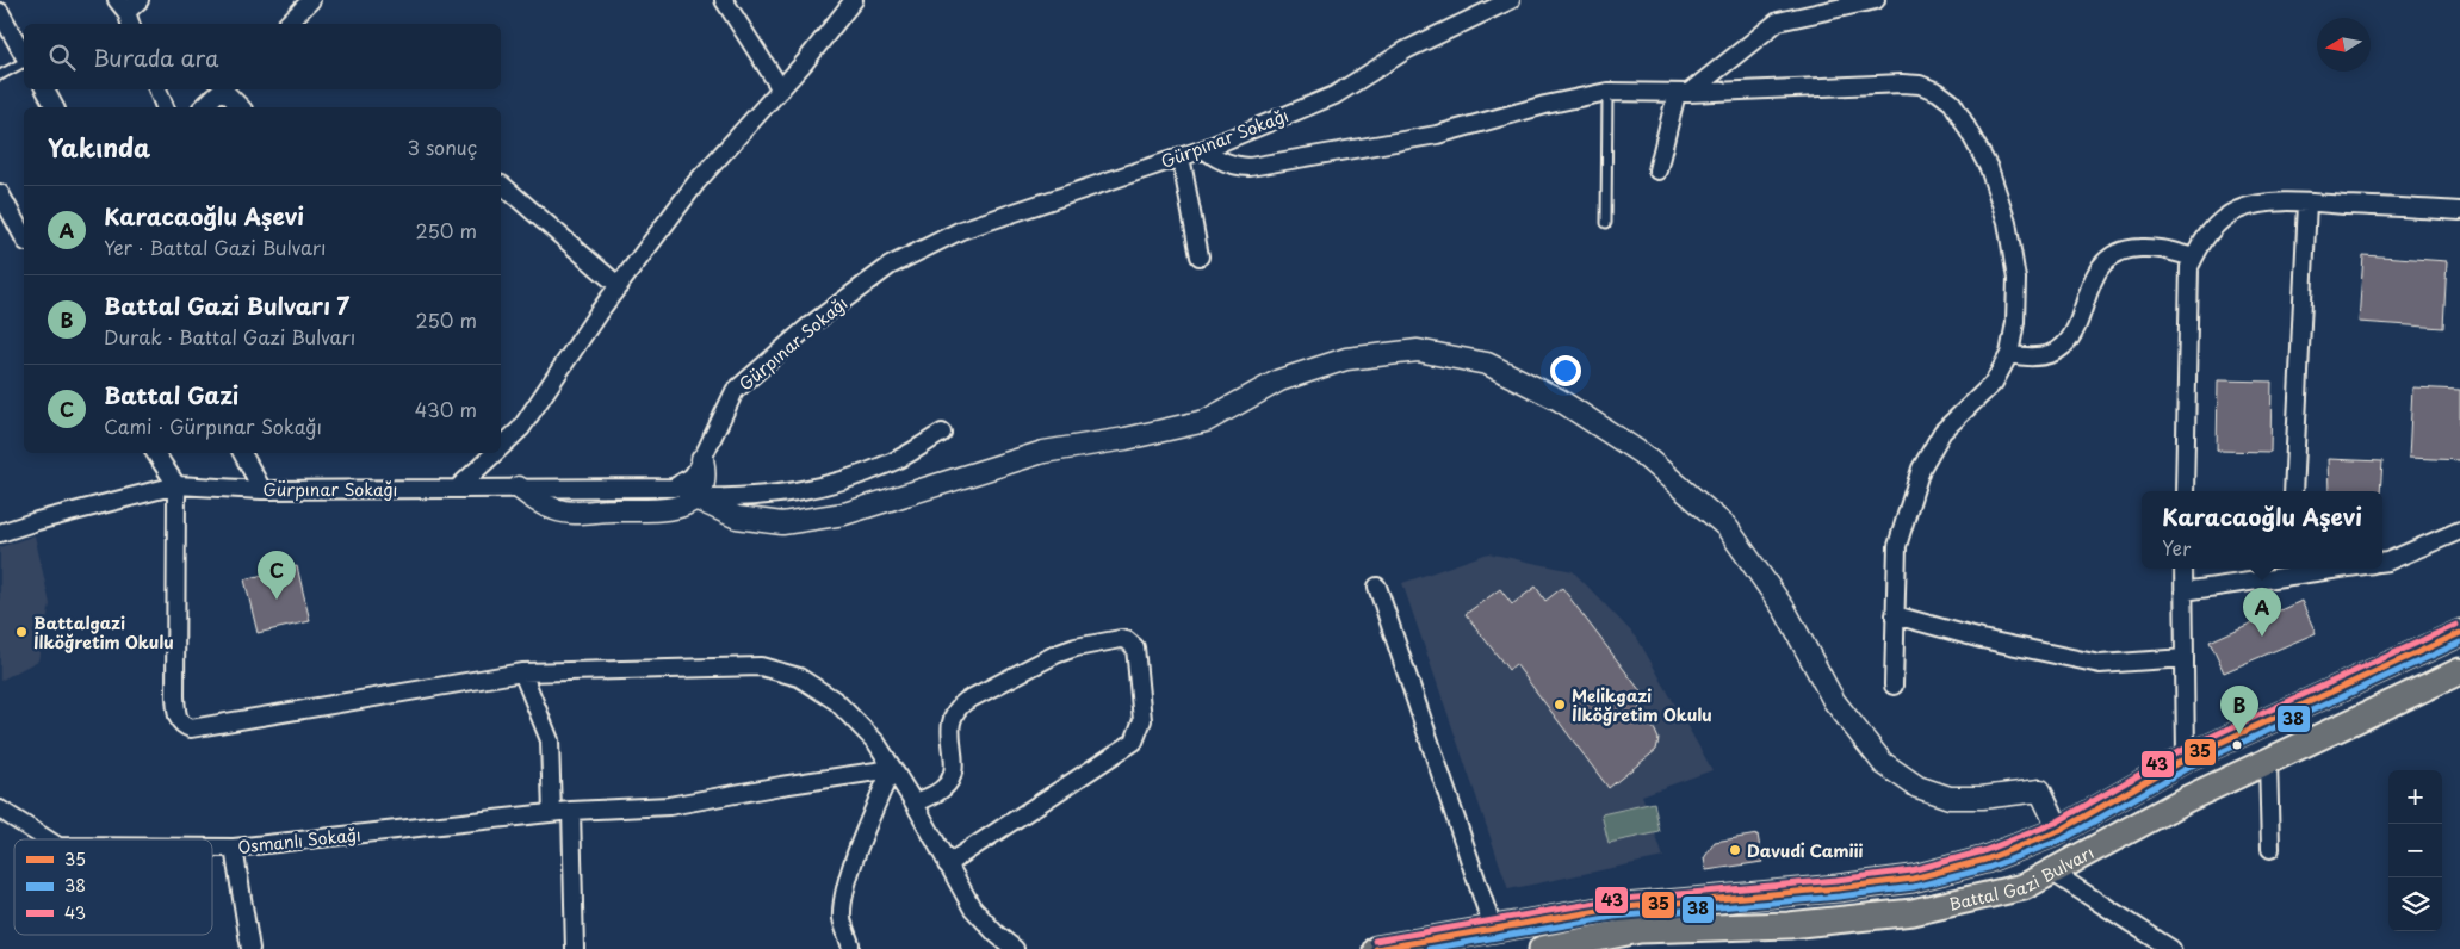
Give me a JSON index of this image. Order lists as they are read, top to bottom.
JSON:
{
  "streets": {
    "main road": ["Battal Gazi Bulvarı"],
    "street": ["Gürpınar Sokağı", "Osmanlı Sokağı"]
  },
  "places": ["Battalgazi İlköğretim Okulu", "Melikgazi İlköğretim Okulu", "Davudi Camiii"],
  "lines": ["transit line 43", "transit line 35", "transit line 38"],
  "legend": ["35", "38", "43"],
  "north": "left",
  "page": {
    "search": "Burada ara",
    "heading": ["Yakında", "3 sonuç"],
    "list": [
      {
        "mark": "A",
        "name": "Karacaoğlu Aşevi",
        "note": "Yer · Battal Gazi Bulvarı",
        "value": "250 m"
      },
      {
        "mark": "B",
        "name": "Battal Gazi Bulvarı 7",
        "note": "Durak · Battal Gazi Bulvarı",
        "value": "250 m"
      },
      {
        "mark": "C",
        "name": "Battal Gazi",
        "note": "Cami · Gürpınar Sokağı",
        "value": "430 m"
      }
    ],
    "popup": ["Karacaoğlu Aşevi", "Yer"],
    "pins": ["C", "A", "B"],
    "map_buttons": ["+", "−"]
  }
}
